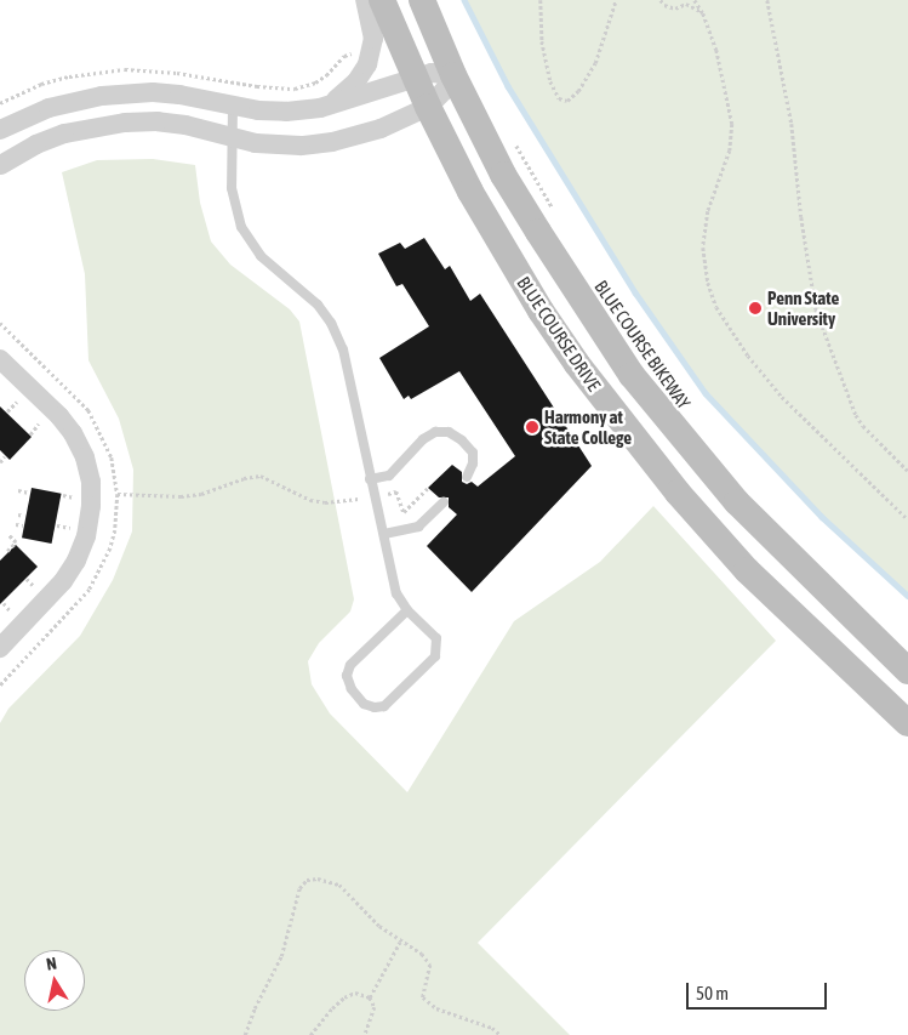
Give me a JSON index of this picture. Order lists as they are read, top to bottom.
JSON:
{
  "streets": {
    "main road": ["BLUE COURSE DRIVE"]
  },
  "places": ["Penn State University", "Harmony at State College"],
  "scale_bar": "50 m",
  "north": "top"
}
